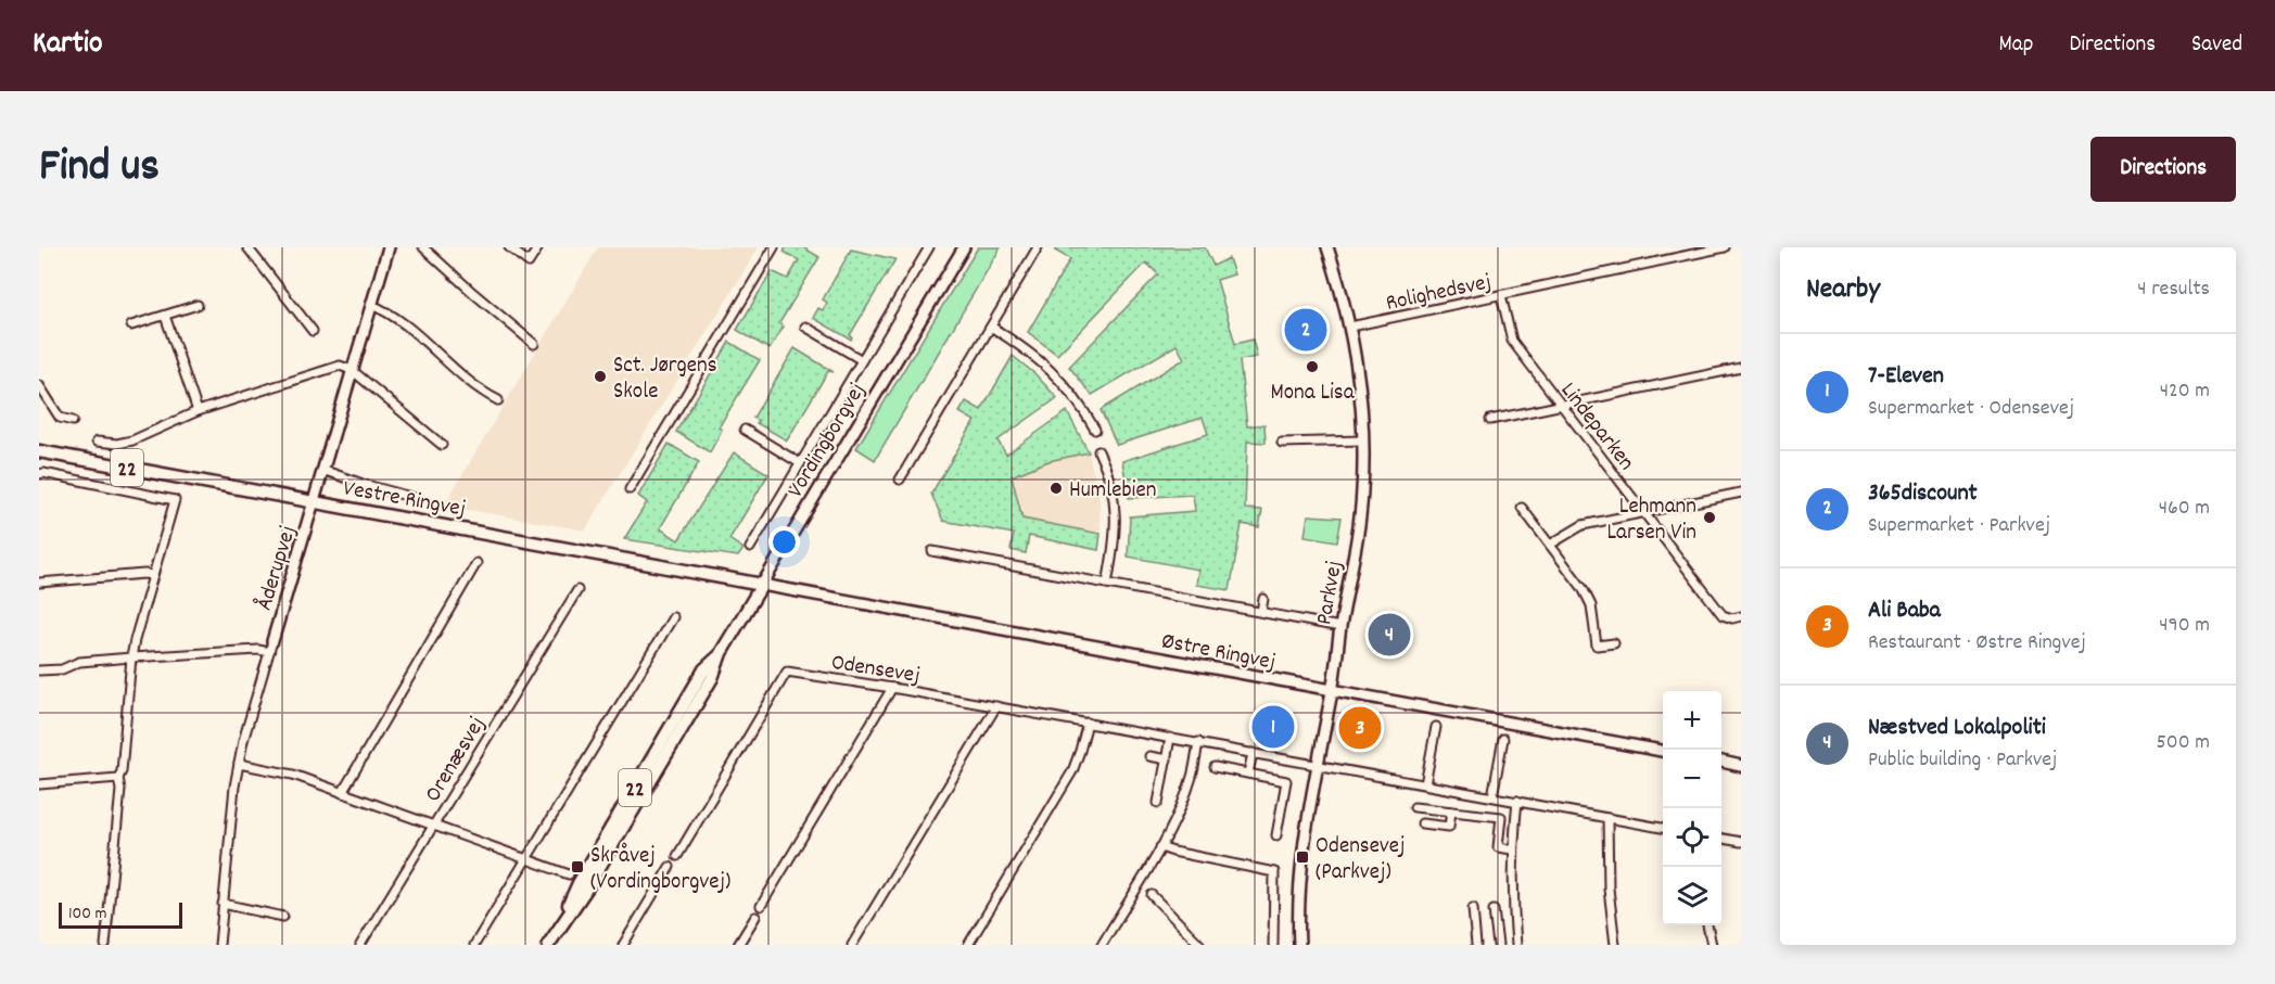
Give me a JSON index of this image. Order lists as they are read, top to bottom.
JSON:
{
  "streets": {
    "main road": ["Vordingborgvej", "22", "Vestre Ringvej"],
    "street": [
      "Rolighedsvej",
      "Lindeparken",
      "Åderupvej",
      "Parkvej",
      "Østre Ringvej",
      "Odensevej",
      "Orenæsvej"
    ]
  },
  "crossings": [
    ["Rolighedsvej", "Lindeparken"],
    ["Rolighedsvej", "Parkvej"],
    ["Vordingborgvej", "Vestre Ringvej"],
    ["Vordingborgvej", "Østre Ringvej"],
    ["Vestre Ringvej", "Åderupvej"],
    ["Vestre Ringvej", "Østre Ringvej"],
    ["Parkvej", "Østre Ringvej"],
    ["Parkvej", "Odensevej"]
  ],
  "places": {
    "other": [
      "Mona Lisa",
      "Sct. Jørgens Skole",
      "Humlebien",
      "Lehmann Larsen Vin"
    ],
    "transit": ["Odensevej (Parkvej)", "Skråvej (Vordingborgvej)"]
  },
  "scale_bar": "100 m",
  "page": {
    "header": "Kartio",
    "nav": ["Map", "Directions", "Saved"],
    "title": "Find us",
    "buttons": "Directions",
    "heading": ["Nearby", "4 results"],
    "pins": [
      "2",
      "4",
      "1",
      "3"
    ],
    "list": [
      {
        "mark": "1",
        "name": "7-Eleven",
        "note": "Supermarket · Odensevej",
        "value": "420 m"
      },
      {
        "mark": "2",
        "name": "365discount",
        "note": "Supermarket · Parkvej",
        "value": "460 m"
      },
      {
        "mark": "3",
        "name": "Ali Baba",
        "note": "Restaurant · Østre Ringvej",
        "value": "490 m"
      },
      {
        "mark": "4",
        "name": "Næstved Lokalpoliti",
        "note": "Public building · Parkvej",
        "value": "500 m"
      }
    ],
    "map_buttons": ["+", "−"],
    "scale": "100 m"
  }
}
